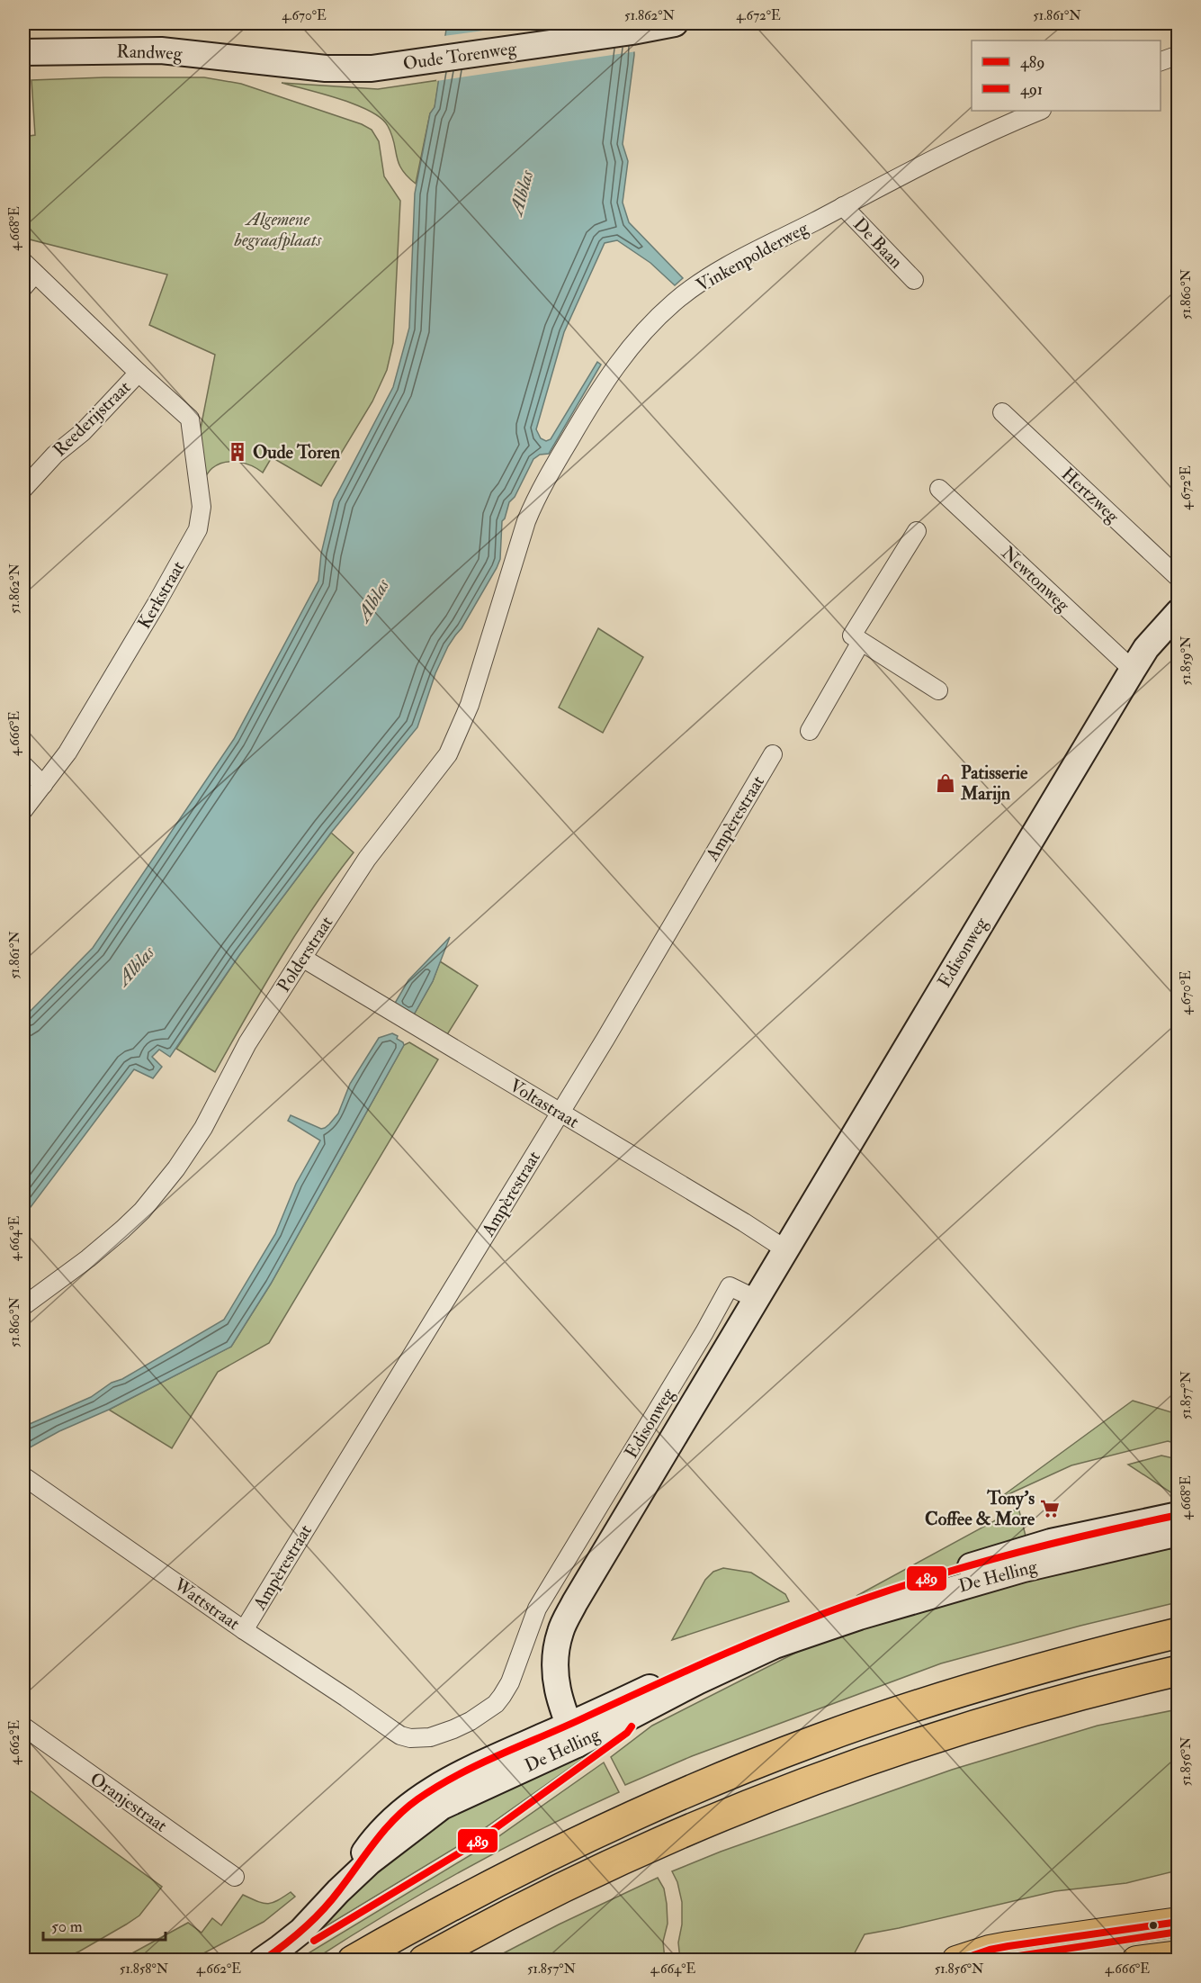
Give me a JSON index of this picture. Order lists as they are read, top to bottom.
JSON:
{
  "streets": {
    "street": [
      "Randweg",
      "Oude Torenweg",
      "De Baan",
      "Vinkenpolderweg",
      "Reederijstraat",
      "Hertzweg",
      "Newtonweg",
      "Kerkstraat",
      "Ampèrestraat",
      "Edisonweg",
      "Polderstraat",
      "Voltastraat",
      "De Helling",
      "Wattstraat",
      "Oranjestraat"
    ]
  },
  "crossings": [
    ["Randweg", "Oude Torenweg"],
    ["De Baan", "Vinkenpolderweg"],
    ["Vinkenpolderweg", "Polderstraat"],
    ["Reederijstraat", "Kerkstraat"],
    ["Newtonweg", "Edisonweg"],
    ["Ampèrestraat", "Voltastraat"],
    ["Ampèrestraat", "Wattstraat"],
    ["Edisonweg", "Voltastraat"],
    ["Edisonweg", "De Helling"],
    ["Edisonweg", "Wattstraat"],
    ["Polderstraat", "Voltastraat"]
  ],
  "water": ["Alblas"],
  "parks": ["Algemene begraafplaats"],
  "places": {
    "building": ["Oude Toren"],
    "shop": ["Patisserie Marijn"],
    "supermarket": ["Tony's Coffee & More"]
  },
  "lines": ["transit line 489", "transit line 491"],
  "legend": ["489", "491"],
  "scale_bar": "50 m",
  "coordinates": [
    "4.670°E",
    "51.862°N",
    "4.672°E",
    "51.861°N",
    "4.668°E",
    "51.860°N",
    "51.859°N",
    "4.666°E",
    "4.664°E",
    "51.857°N",
    "4.662°E",
    "51.856°N",
    "51.858°N"
  ]
}
